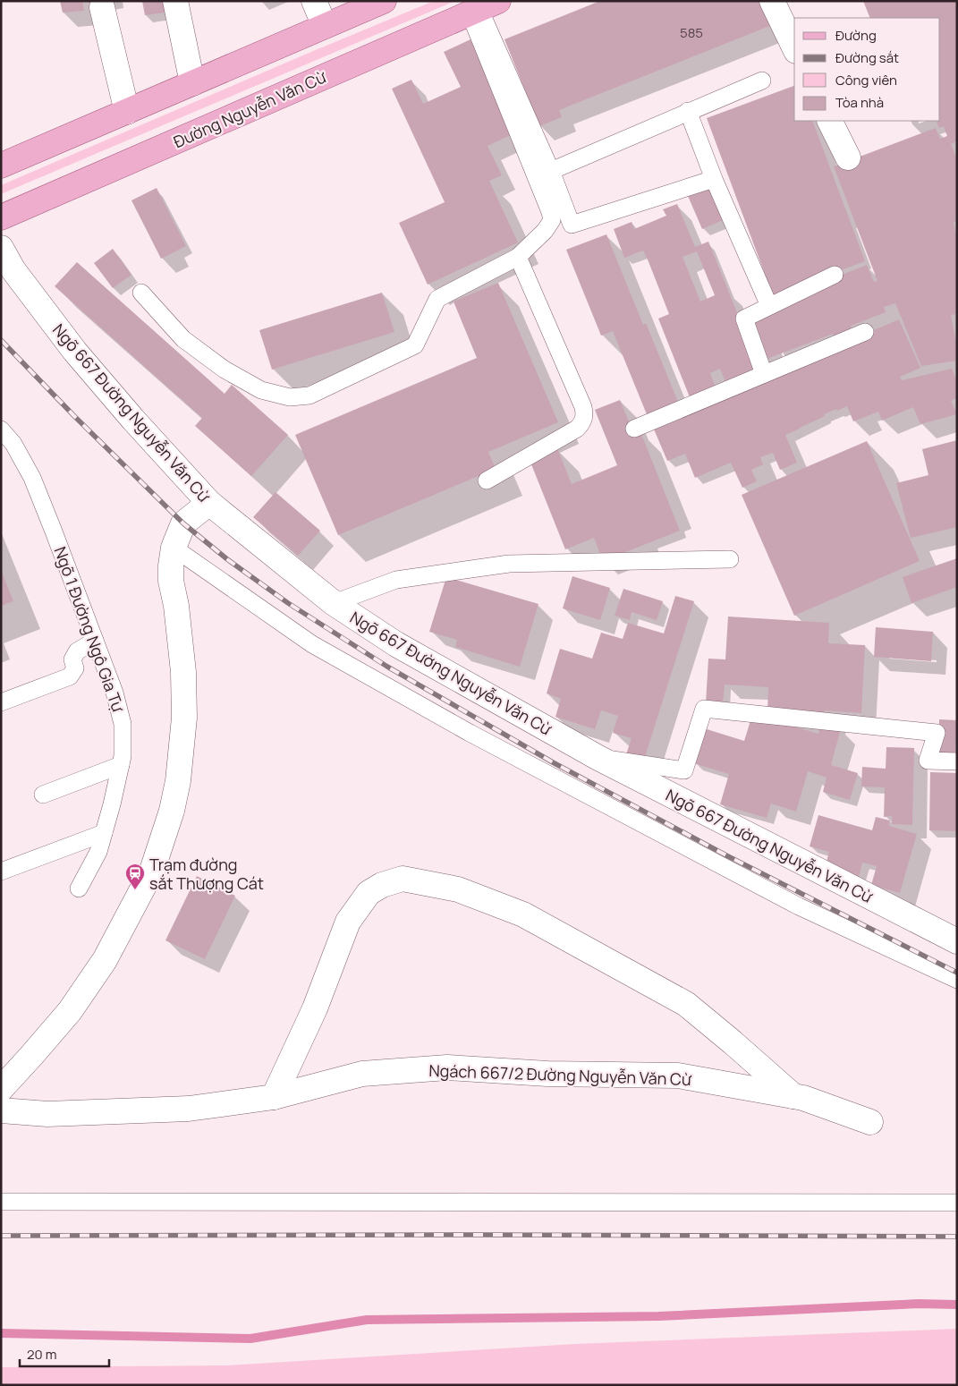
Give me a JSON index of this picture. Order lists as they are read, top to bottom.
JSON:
{
  "streets": {
    "main road": ["Đường Nguyễn Văn Cừ"],
    "street": ["Ngõ 667 Đường Nguyễn Văn Cừ", "Ngách 667/2 Đường Nguyễn Văn Cừ"],
    "lane": ["Ngõ 1 Đường Ngô Gia Tự"]
  },
  "places": {
    "station": ["Trạm đường sắt Thượng Cát"]
  },
  "house_numbers": ["585"],
  "legend": [
    "Đường",
    "Đường sắt",
    "Công viên",
    "Tòa nhà"
  ],
  "scale_bar": "20 m"
}
